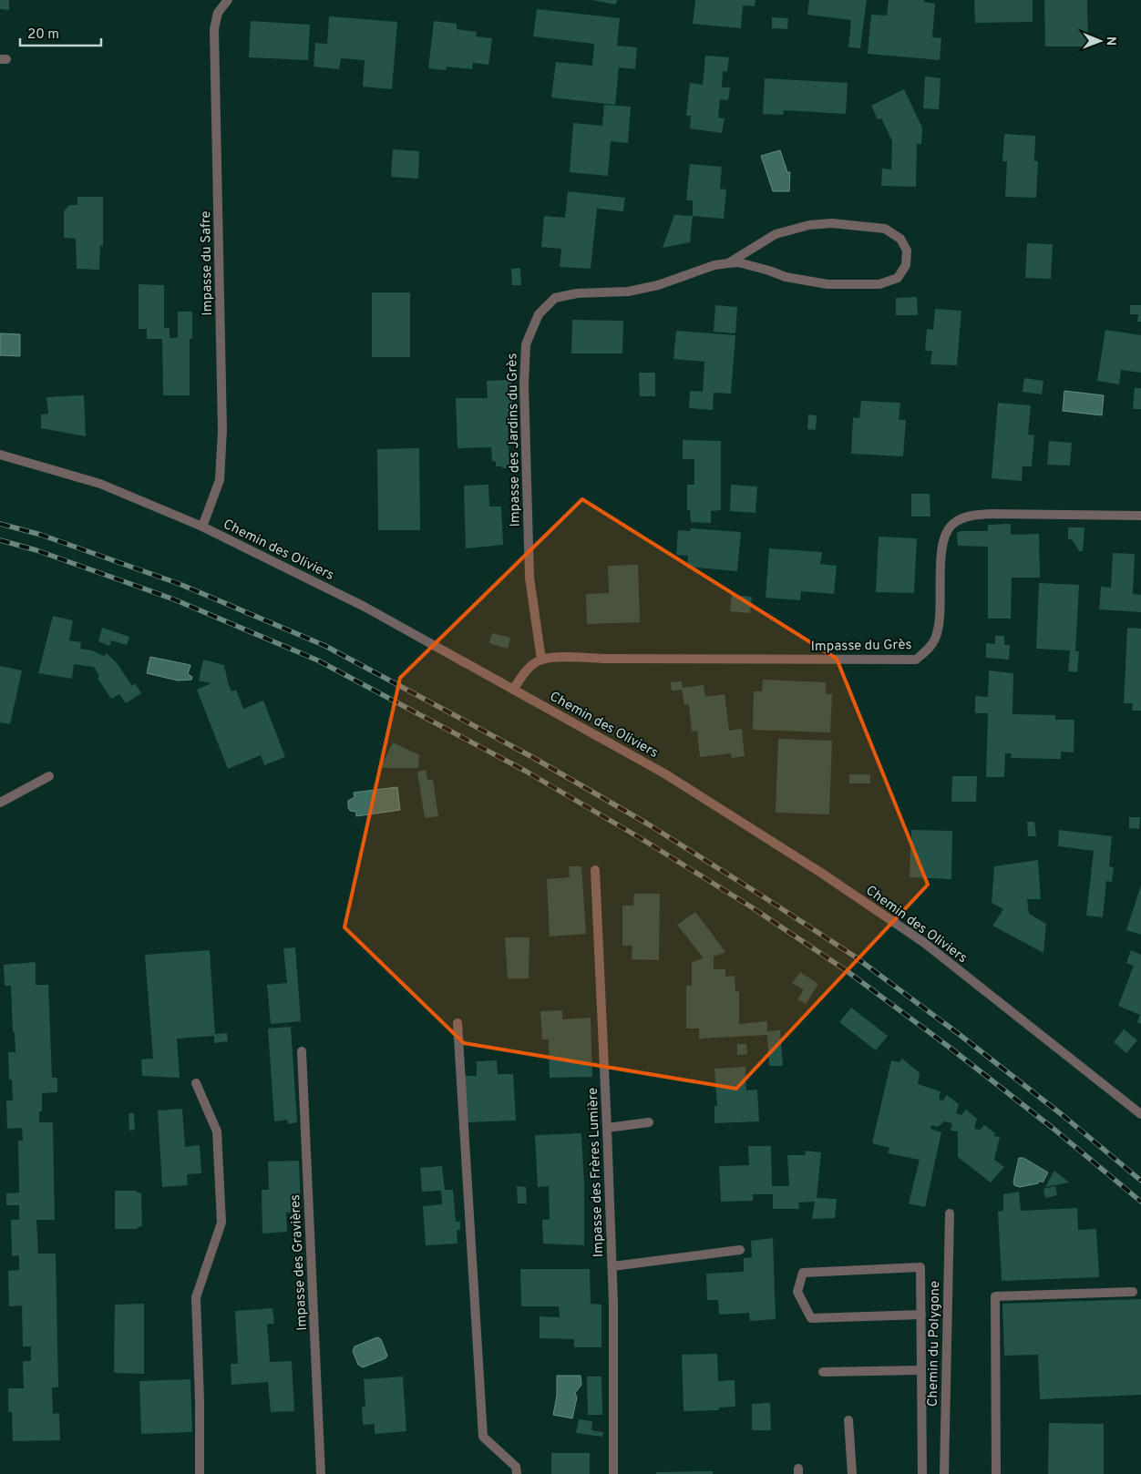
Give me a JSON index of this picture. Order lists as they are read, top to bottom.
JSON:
{
  "streets": {
    "street": [
      "Impasse du Safre",
      "Impasse des Jardins du Grès",
      "Chemin des Oliviers",
      "Impasse du Grès",
      "Impasse des Frères Lumière",
      "Impasse des Gravières",
      "Chemin du Polygone"
    ]
  },
  "crossings": [
    ["Impasse du Safre", "Chemin des Oliviers"],
    ["Impasse des Jardins du Grès", "Impasse du Grès"]
  ],
  "scale_bar": "20 m",
  "north": "right"
}
